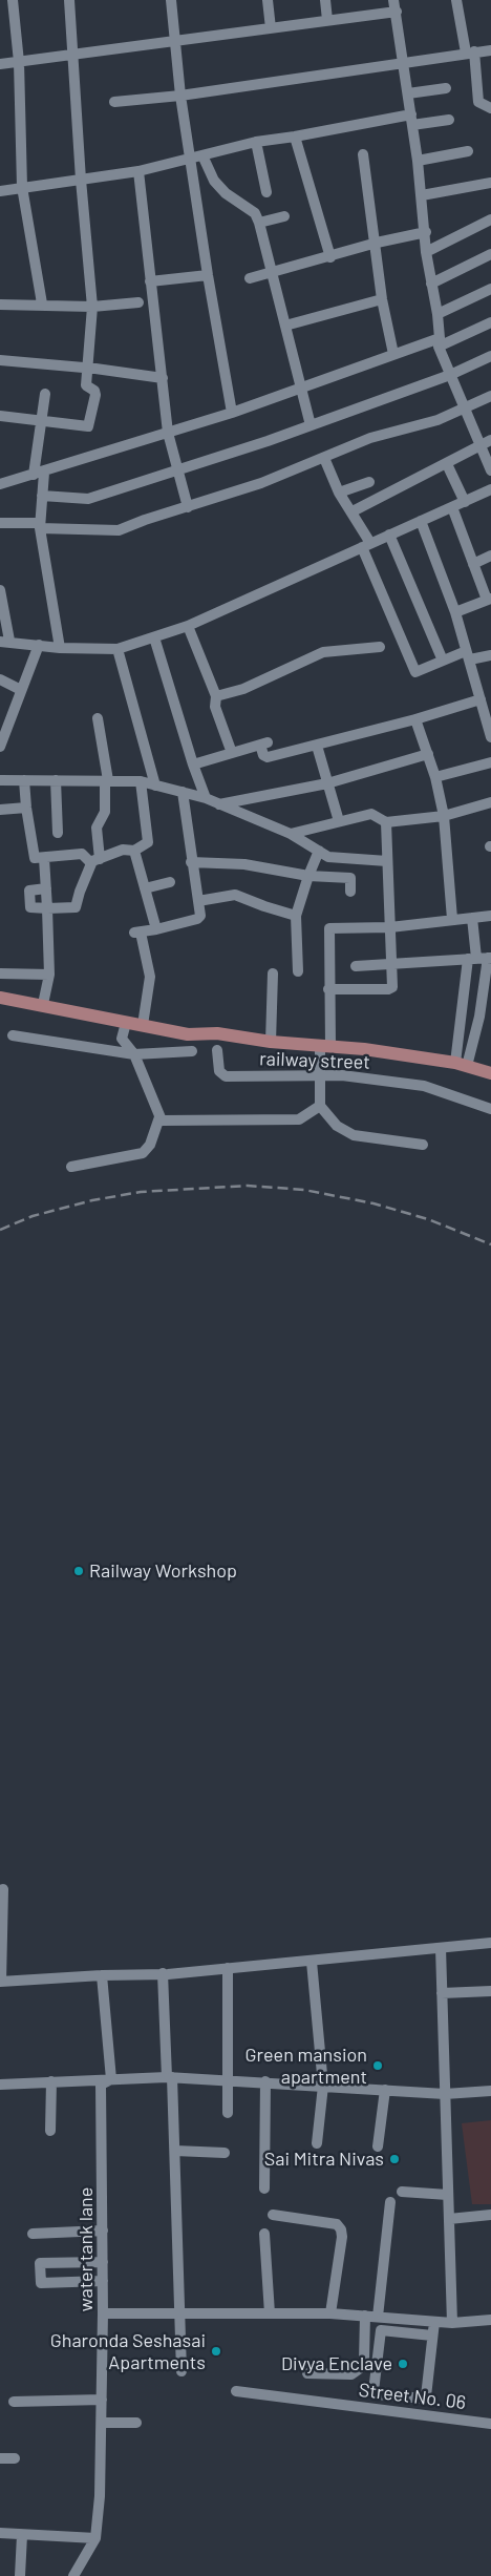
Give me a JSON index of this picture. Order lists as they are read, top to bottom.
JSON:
{
  "streets": {
    "street": ["railway street", "water tank lane", "Street No. 06"]
  },
  "places": [
    "Railway Workshop",
    "Green mansion apartment",
    "Sai Mitra Nivas",
    "Gharonda Seshasai Apartments",
    "Divya Enclave"
  ]
}
